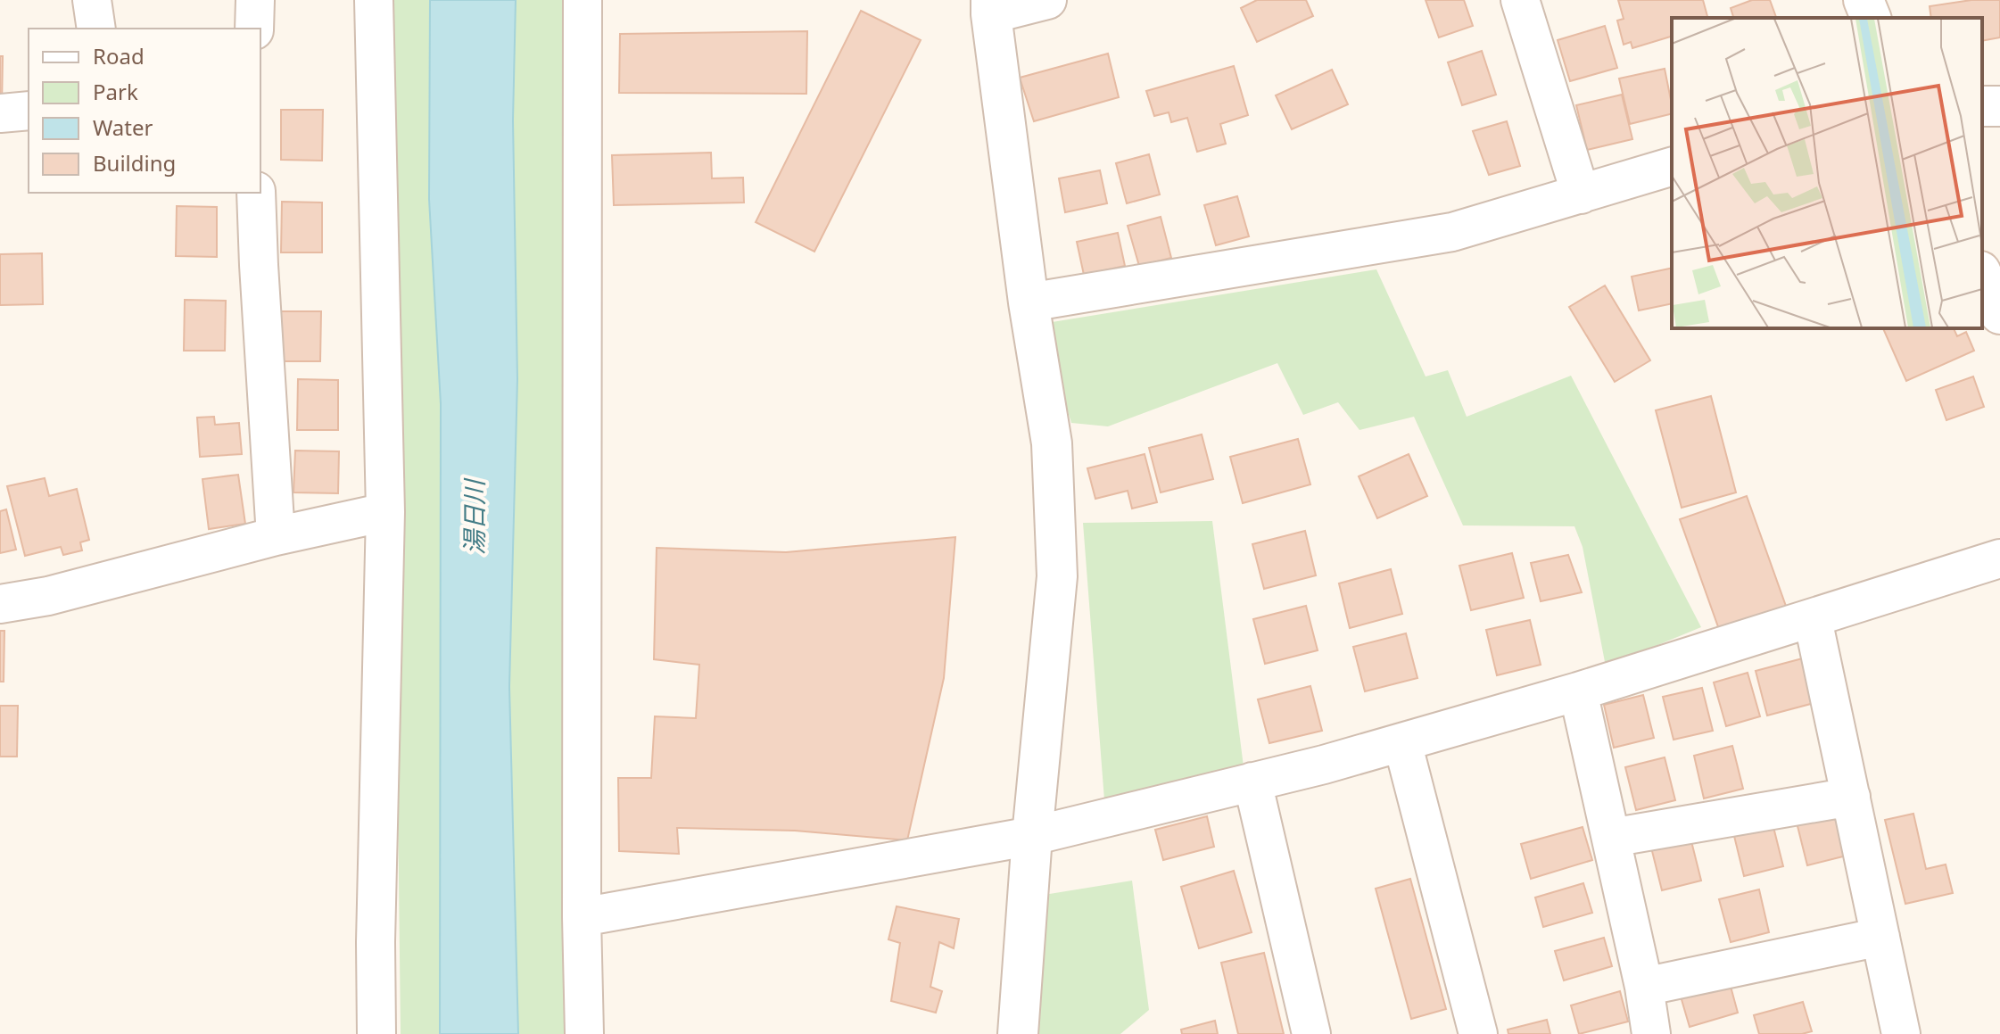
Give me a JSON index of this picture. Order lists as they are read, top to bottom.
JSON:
{
  "water": ["湯日川"],
  "legend": [
    "Road",
    "Park",
    "Water",
    "Building"
  ]
}
